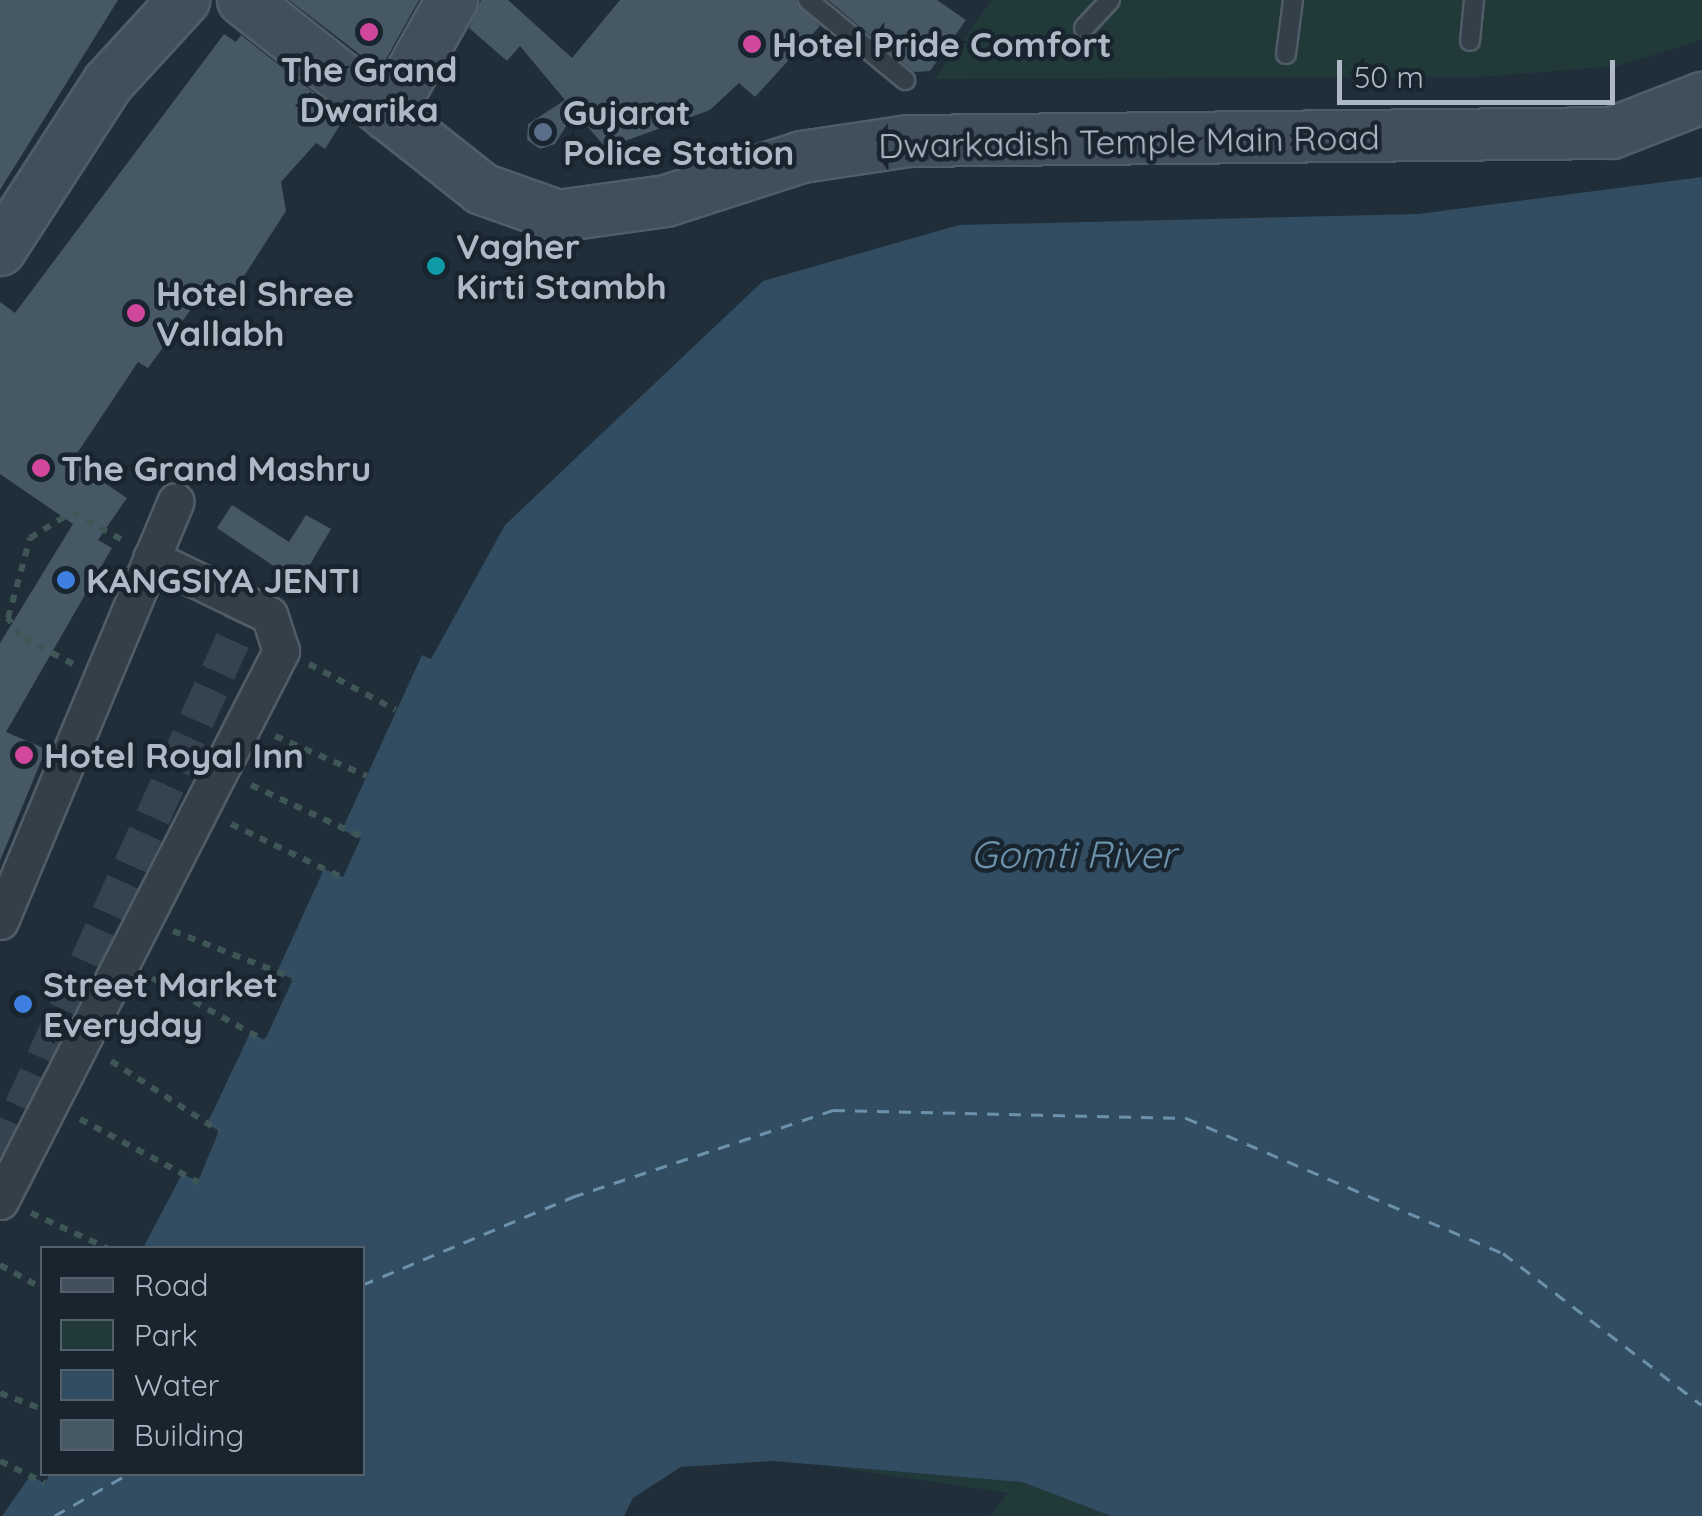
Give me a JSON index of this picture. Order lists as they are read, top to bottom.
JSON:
{
  "streets": {
    "main road": ["Dwarkadish Temple Main Road"]
  },
  "water": ["Gomti River"],
  "places": [
    "The Grand Dwarika",
    "Hotel Pride Comfort",
    "Gujarat Police Station",
    "Vagher Kirti Stambh",
    "Hotel Shree Vallabh",
    "The Grand Mashru",
    "KANGSIYA JENTI",
    "Hotel Royal Inn",
    "Street Market Everyday"
  ],
  "legend": [
    "Road",
    "Park",
    "Water",
    "Building"
  ],
  "scale_bar": "50 m"
}
